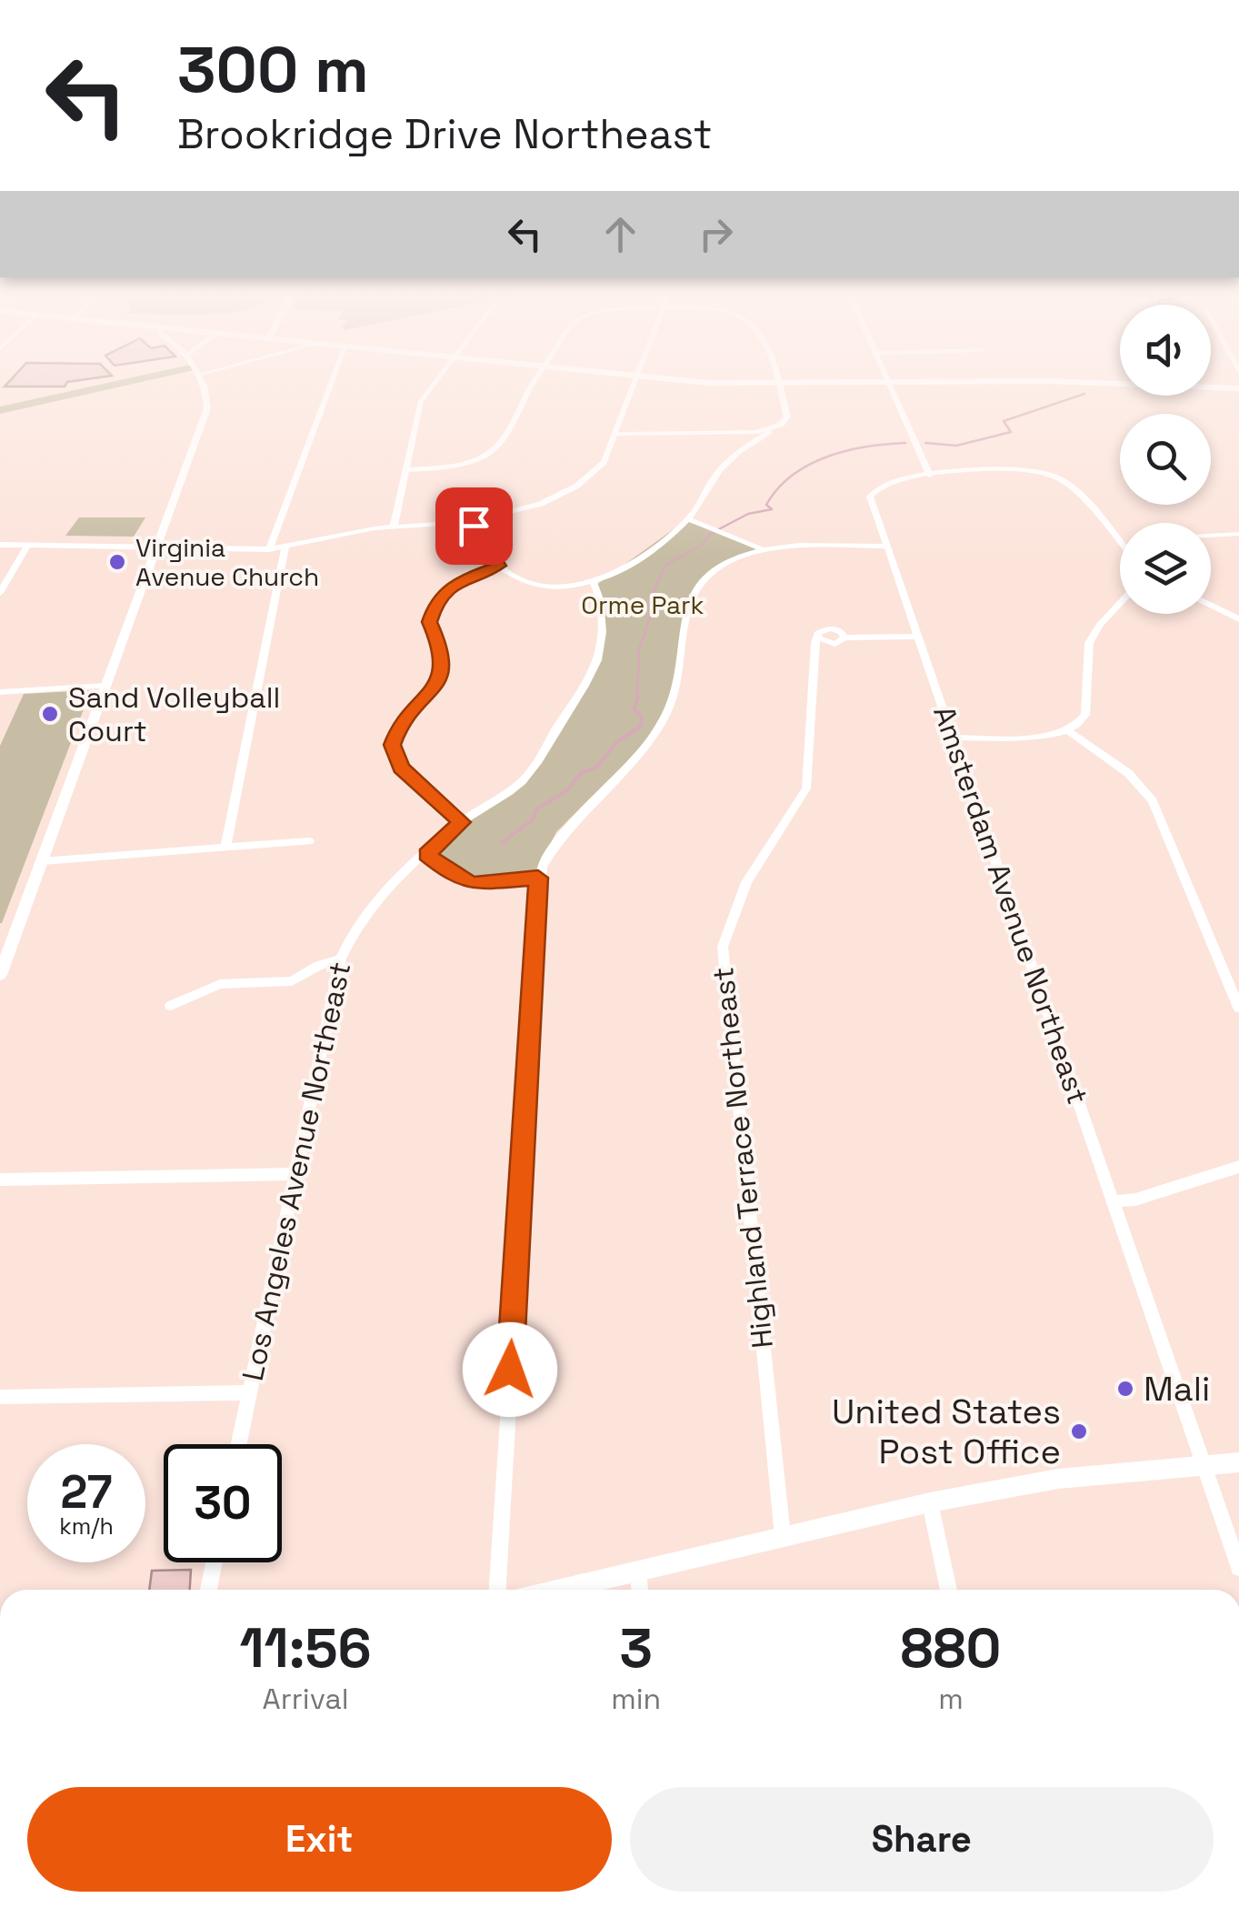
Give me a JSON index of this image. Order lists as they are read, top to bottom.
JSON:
{
  "streets": {
    "street": ["Amsterdam Avenue Northeast", "Highland Terrace Northeast", "Los Angeles Avenue Northeast"]
  },
  "parks": ["Orme Park"],
  "places": [
    "Virginia Avenue Church",
    "Sand Volleyball Court",
    "Mali",
    "United States Post Office"
  ],
  "page": {
    "turn": ["300 m", "Brookridge Drive Northeast"],
    "speed": "27 km/h",
    "limit": "30",
    "eta": [
      "11:56",
      "Arrival",
      "3",
      "min",
      "880",
      "m"
    ],
    "buttons": ["Exit", "Share"]
  }
}
